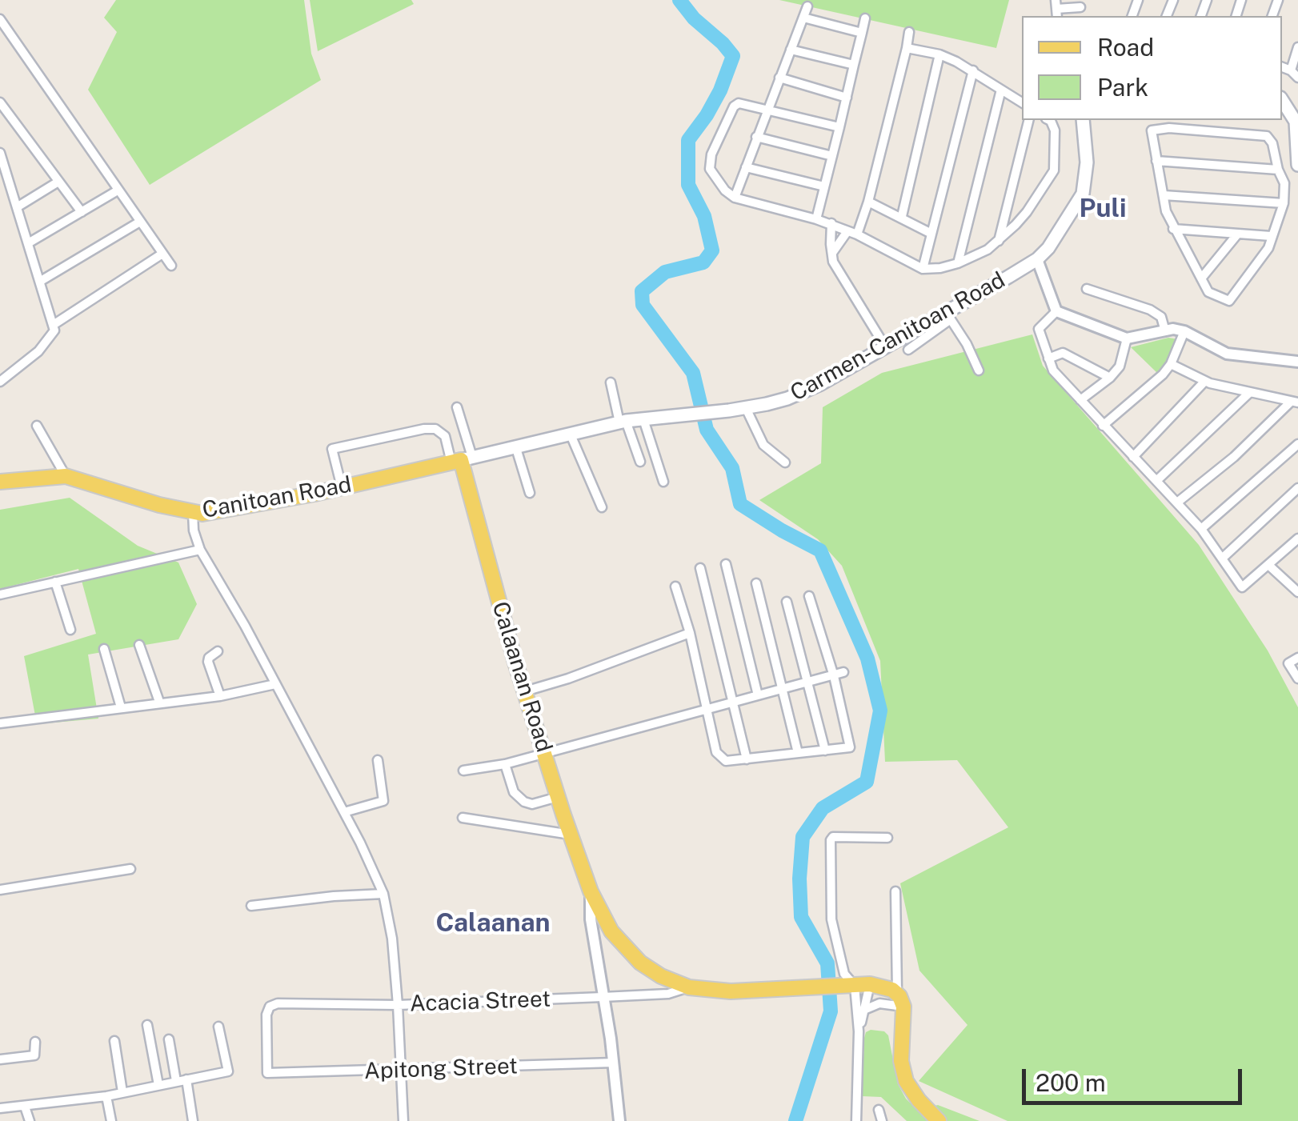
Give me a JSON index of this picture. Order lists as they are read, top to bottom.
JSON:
{
  "streets": {
    "main road": ["Carmen-Canitoan Road", "Canitoan Road", "Calaanan Road"],
    "street": ["Acacia Street", "Apitong Street"]
  },
  "crossings": [
    ["Carmen-Canitoan Road", "Canitoan Road"],
    ["Carmen-Canitoan Road", "Calaanan Road"],
    ["Canitoan Road", "Calaanan Road"],
    ["Calaanan Road", "Acacia Street"],
    ["Acacia Street", "Apitong Street"]
  ],
  "districts": ["Puli", "Calaanan"],
  "legend": ["Road", "Park"],
  "scale_bar": "200 m"
}
